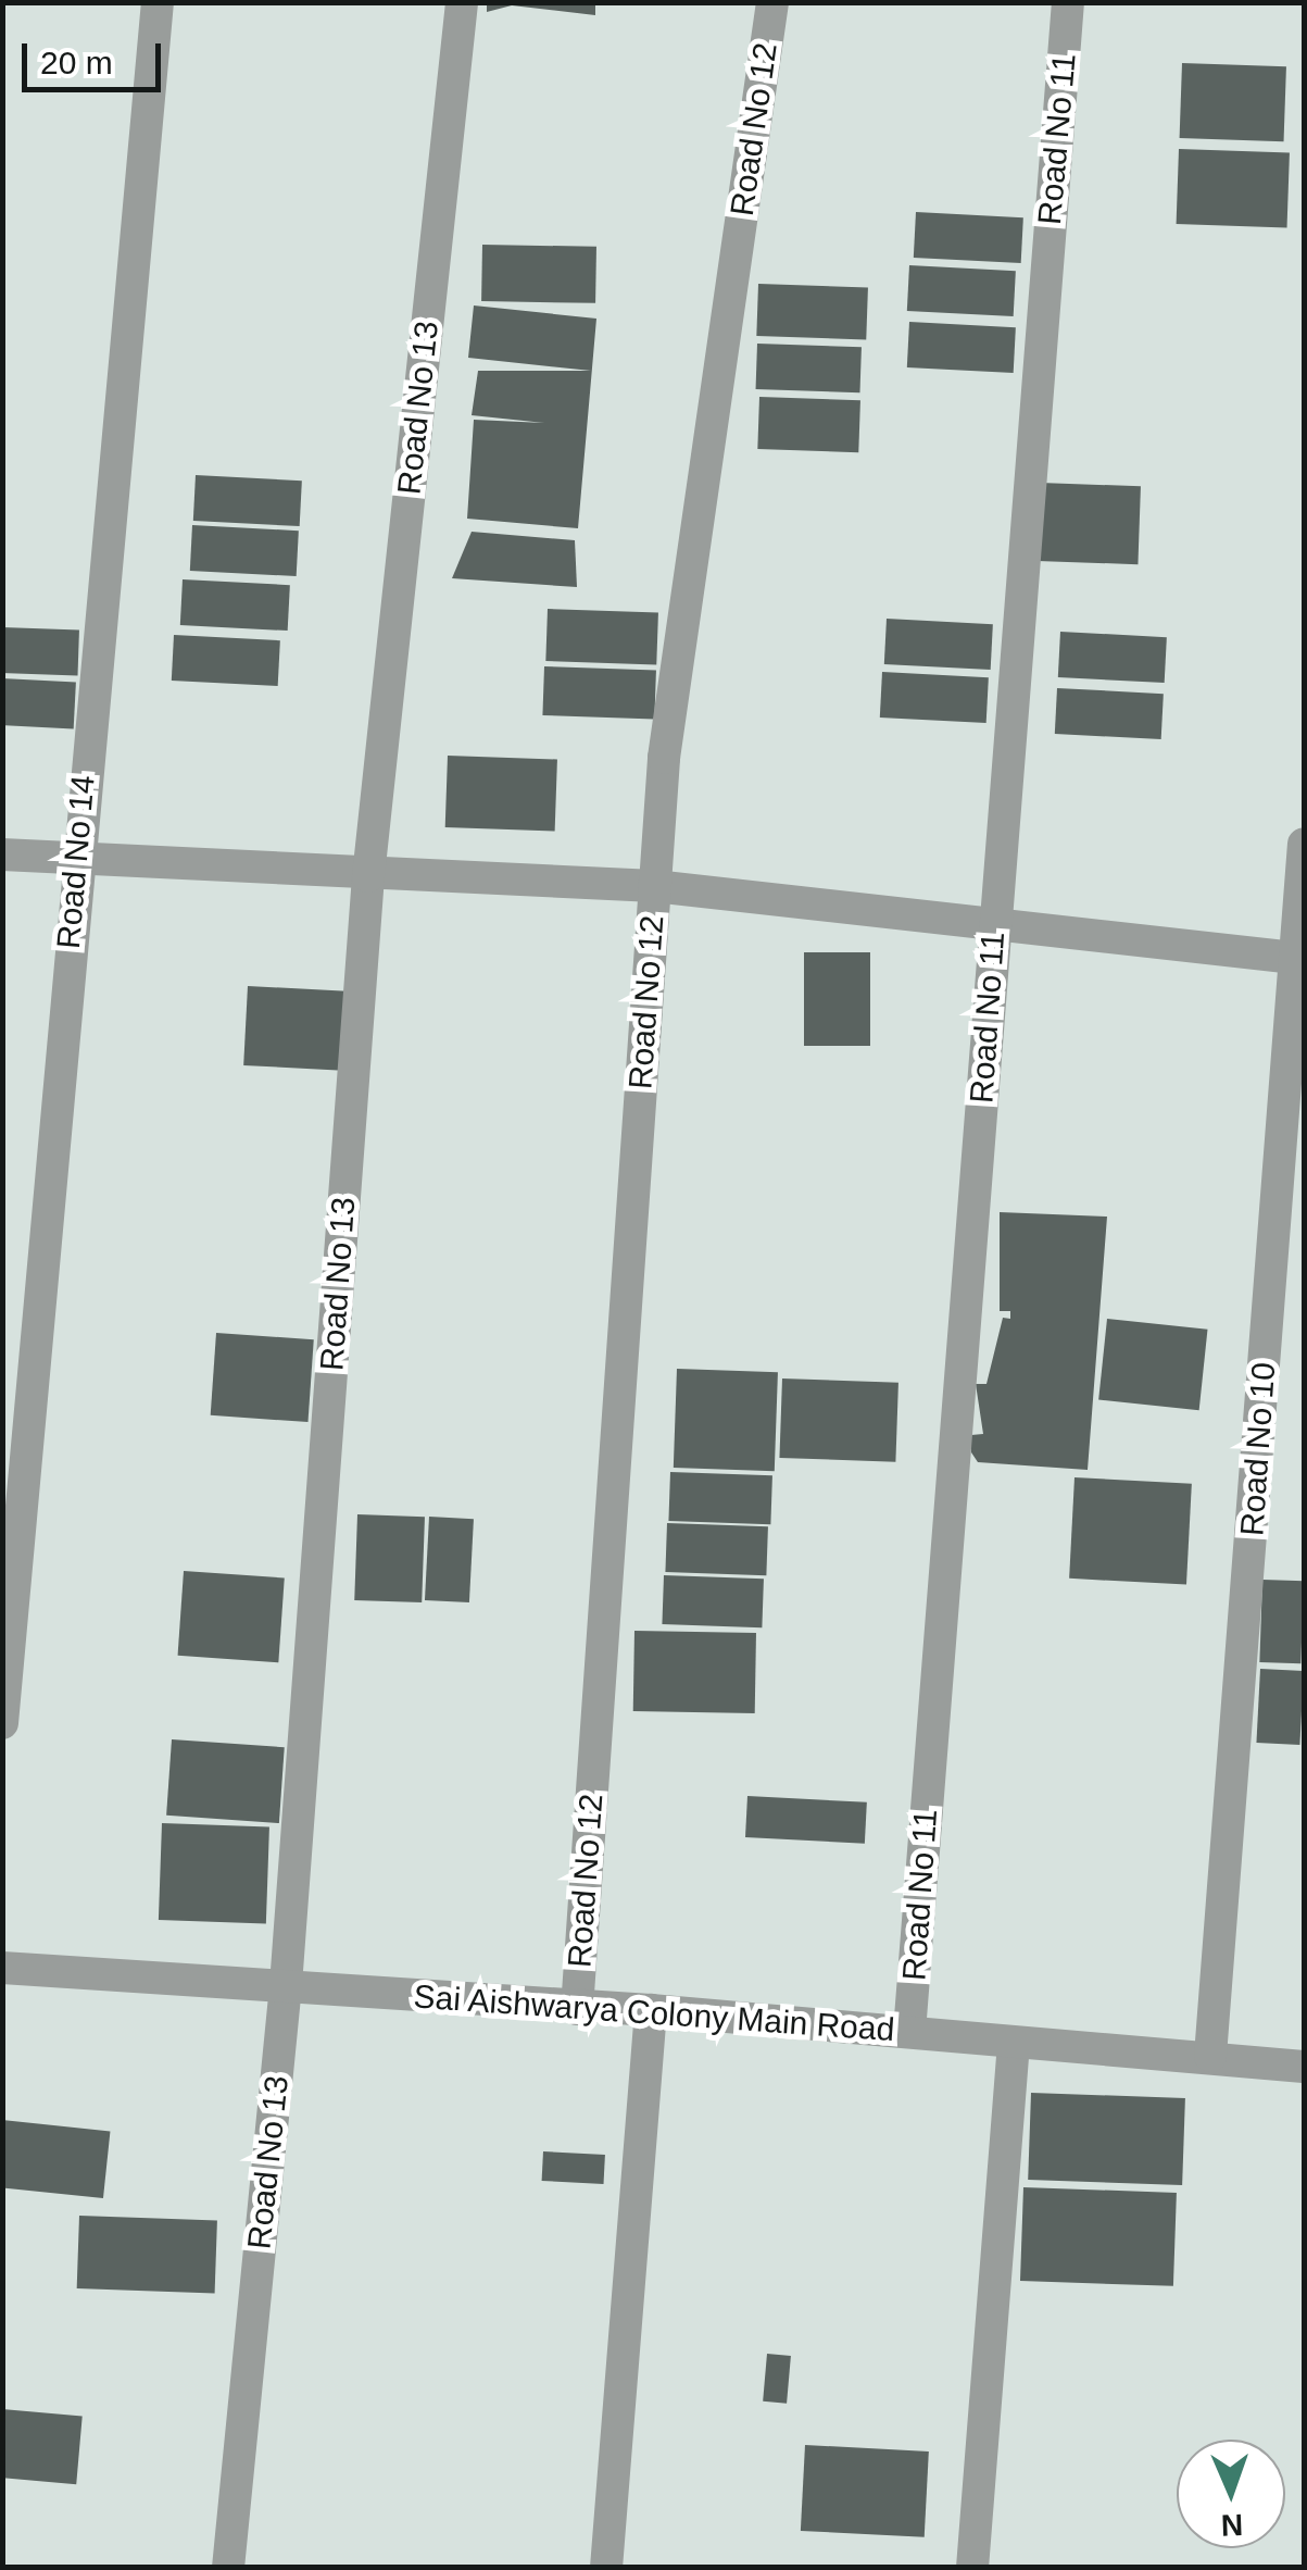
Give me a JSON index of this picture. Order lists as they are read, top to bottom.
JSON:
{
  "streets": {
    "street": [
      "Road No 12",
      "Road No 11",
      "Road No 13",
      "Road No 14",
      "Road No 10",
      "Sai Aishwarya Colony Main Road"
    ]
  },
  "crossings": [
    ["Road No 12", "Sai Aishwarya Colony Main Road"],
    ["Road No 11", "Sai Aishwarya Colony Main Road"],
    ["Road No 13", "Sai Aishwarya Colony Main Road"],
    ["Road No 10", "Sai Aishwarya Colony Main Road"]
  ],
  "scale_bar": "20 m",
  "north": "bottom"
}
